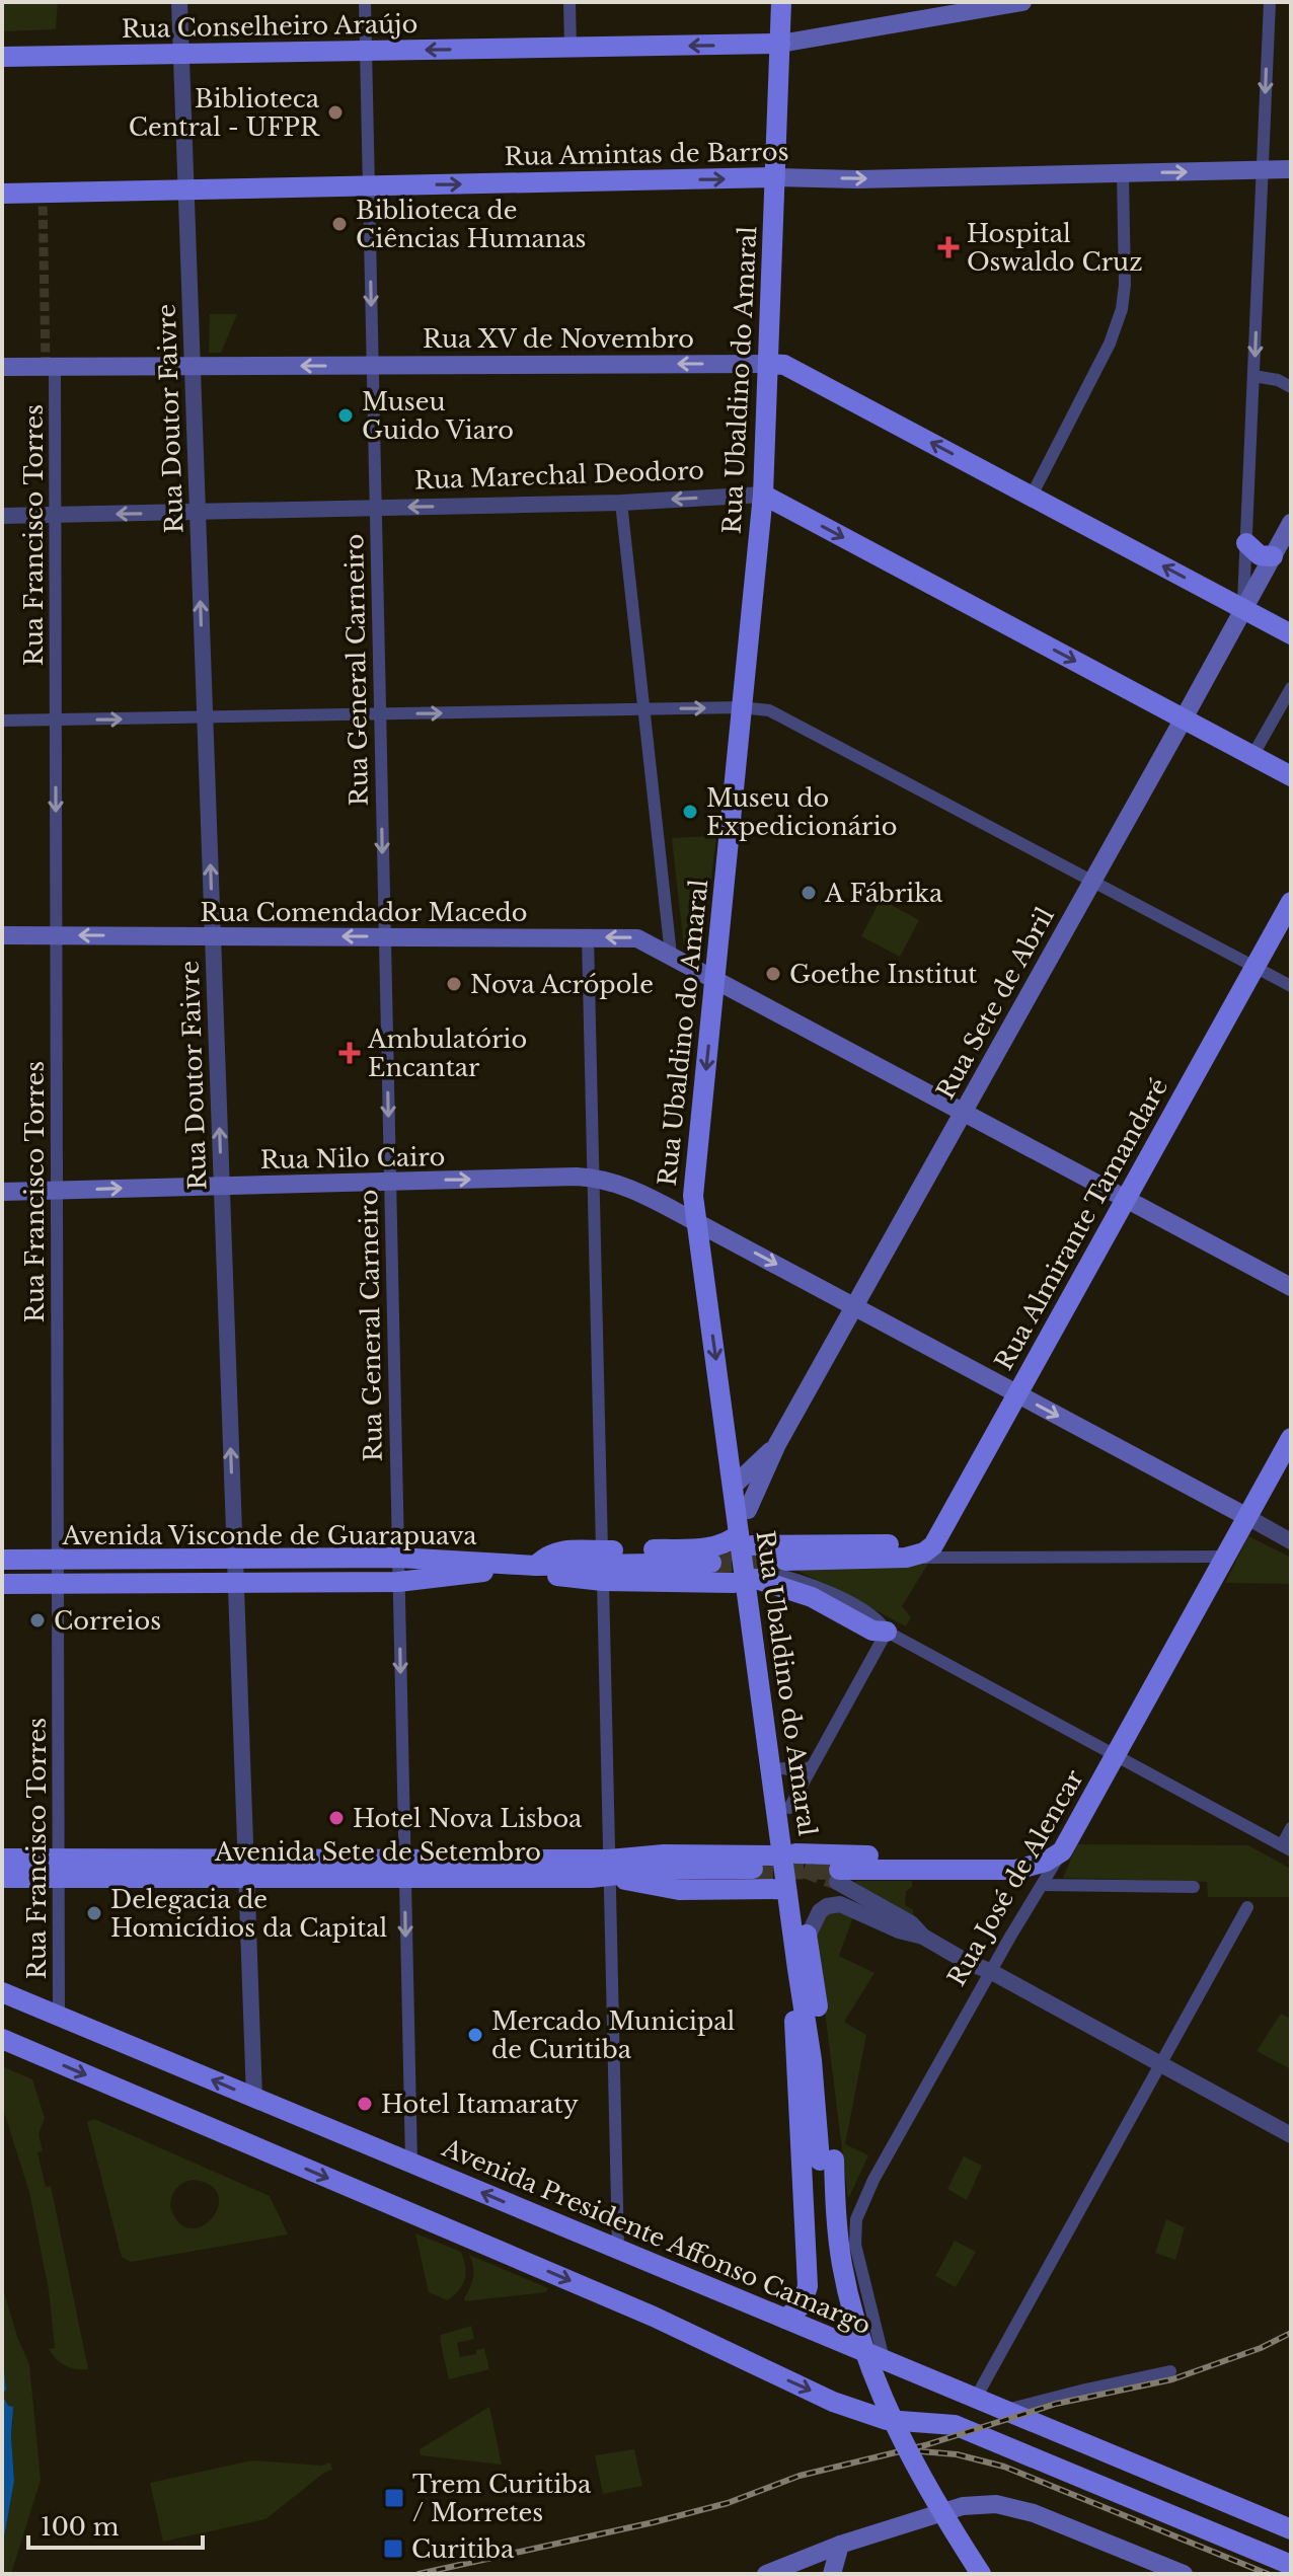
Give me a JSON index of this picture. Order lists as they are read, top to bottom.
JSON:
{
  "streets": {
    "main road": [
      "Rua Conselheiro Araújo",
      "Rua Amintas de Barros",
      "Rua XV de Novembro",
      "Rua Ubaldino do Amaral",
      "Rua Comendador Macedo",
      "Rua Sete de Abril",
      "Rua Nilo Cairo",
      "Rua Almirante Tamandaré",
      "Avenida Visconde de Guarapuava",
      "Avenida Sete de Setembro",
      "Rua José de Alencar",
      "Avenida Presidente Affonso Camargo"
    ],
    "street": [
      "Rua Doutor Faivre",
      "Rua Marechal Deodoro",
      "Rua Francisco Torres",
      "Rua General Carneiro"
    ]
  },
  "crossings": [
    ["Rua Conselheiro Araújo", "Rua Ubaldino do Amaral"],
    ["Rua Conselheiro Araújo", "Rua Doutor Faivre"],
    ["Rua Conselheiro Araújo", "Rua General Carneiro"],
    ["Rua Amintas de Barros", "Rua Ubaldino do Amaral"],
    ["Rua Amintas de Barros", "Rua Doutor Faivre"],
    ["Rua Amintas de Barros", "Rua General Carneiro"],
    ["Rua XV de Novembro", "Rua Ubaldino do Amaral"],
    ["Rua XV de Novembro", "Rua Doutor Faivre"],
    ["Rua XV de Novembro", "Rua Francisco Torres"],
    ["Rua XV de Novembro", "Rua General Carneiro"],
    ["Rua XV de Novembro", "Rua Sete de Abril"],
    ["Rua Ubaldino do Amaral", "Rua Marechal Deodoro"],
    ["Rua Ubaldino do Amaral", "Rua Comendador Macedo"],
    ["Rua Ubaldino do Amaral", "Rua Sete de Abril"],
    ["Rua Ubaldino do Amaral", "Rua Nilo Cairo"],
    ["Rua Doutor Faivre", "Rua Marechal Deodoro"],
    ["Rua Doutor Faivre", "Rua Comendador Macedo"],
    ["Rua Doutor Faivre", "Rua Nilo Cairo"],
    ["Rua Doutor Faivre", "Avenida Visconde de Guarapuava"],
    ["Rua Doutor Faivre", "Avenida Sete de Setembro"],
    ["Rua Doutor Faivre", "Avenida Presidente Affonso Camargo"],
    ["Rua Marechal Deodoro", "Rua Francisco Torres"],
    ["Rua Marechal Deodoro", "Rua General Carneiro"],
    ["Rua Francisco Torres", "Rua Comendador Macedo"],
    ["Rua Francisco Torres", "Rua Nilo Cairo"],
    ["Rua Francisco Torres", "Avenida Visconde de Guarapuava"],
    ["Rua Francisco Torres", "Avenida Sete de Setembro"],
    ["Rua Francisco Torres", "Avenida Presidente Affonso Camargo"],
    ["Rua General Carneiro", "Rua Comendador Macedo"],
    ["Rua General Carneiro", "Rua Nilo Cairo"],
    ["Rua General Carneiro", "Avenida Visconde de Guarapuava"],
    ["Rua General Carneiro", "Avenida Sete de Setembro"],
    ["Rua General Carneiro", "Avenida Presidente Affonso Camargo"],
    ["Rua Comendador Macedo", "Rua Sete de Abril"],
    ["Rua Comendador Macedo", "Rua Almirante Tamandaré"],
    ["Rua Sete de Abril", "Rua Nilo Cairo"],
    ["Rua Nilo Cairo", "Rua Almirante Tamandaré"],
    ["Rua Nilo Cairo", "Rua José de Alencar"],
    ["Rua José de Alencar", "Avenida Presidente Affonso Camargo"]
  ],
  "one_way": [
    "Rua Conselheiro Araújo",
    "Rua Amintas de Barros",
    "Rua Doutor Faivre",
    "Rua Marechal Deodoro",
    "Rua General Carneiro",
    "Rua Nilo Cairo"
  ],
  "places": {
    "other": [
      "Biblioteca Central - UFPR",
      "Biblioteca de Ciências Humanas",
      "Museu Guido Viaro",
      "Museu do Expedicionário",
      "A Fábrika",
      "Goethe Institut",
      "Nova Acrópole",
      "Correios",
      "Hotel Nova Lisboa",
      "Delegacia de Homicídios da Capital",
      "Mercado Municipal de Curitiba",
      "Hotel Itamaraty"
    ],
    "health": ["Hospital Oswaldo Cruz", "Ambulatório Encantar"],
    "transit": ["Trem Curitiba / Morretes", "Curitiba"]
  },
  "scale_bar": "100 m"
}
